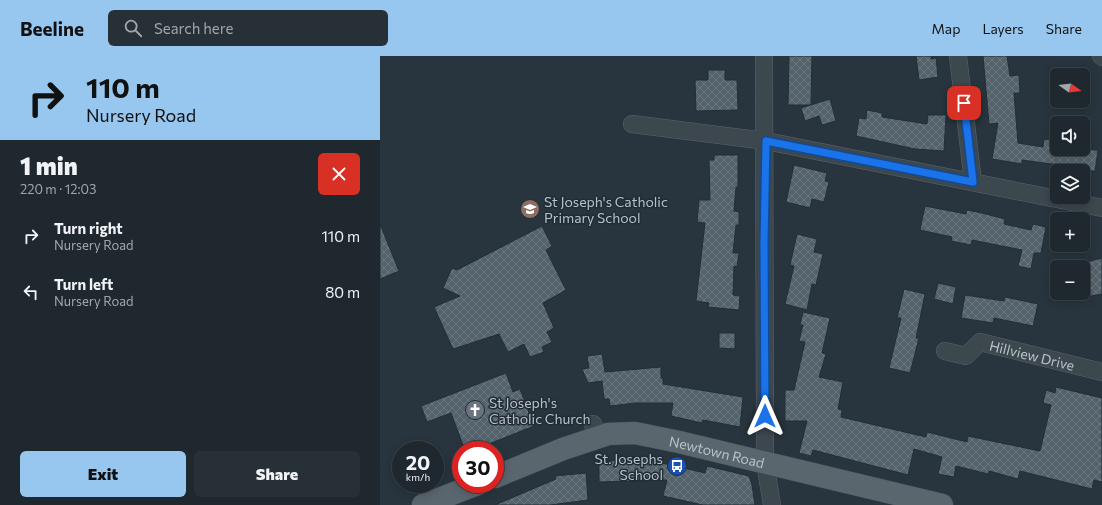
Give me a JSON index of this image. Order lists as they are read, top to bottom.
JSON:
{
  "streets": {
    "main road": ["Newtown Road"],
    "street": ["Hillview Drive"]
  },
  "places": {
    "school or university": ["St Joseph's Catholic Primary School"],
    "church": ["St Joseph's Catholic Church"],
    "bus stop": ["St. Josephs School"]
  },
  "north": "right",
  "page": {
    "header": "Beeline",
    "search": "Search here",
    "nav": ["Map", "Layers", "Share"],
    "turn": ["110 m", "Nursery Road"],
    "map_buttons": ["+", "−"],
    "heading": ["1 min", "220 m · 12:03"],
    "list": [
      {
        "name": "Turn right",
        "note": "Nursery Road",
        "value": "110 m"
      },
      {
        "name": "Turn left",
        "note": "Nursery Road",
        "value": "80 m"
      }
    ],
    "speed": "20 km/h",
    "limit": "30",
    "buttons": ["Exit", "Share"]
  }
}
